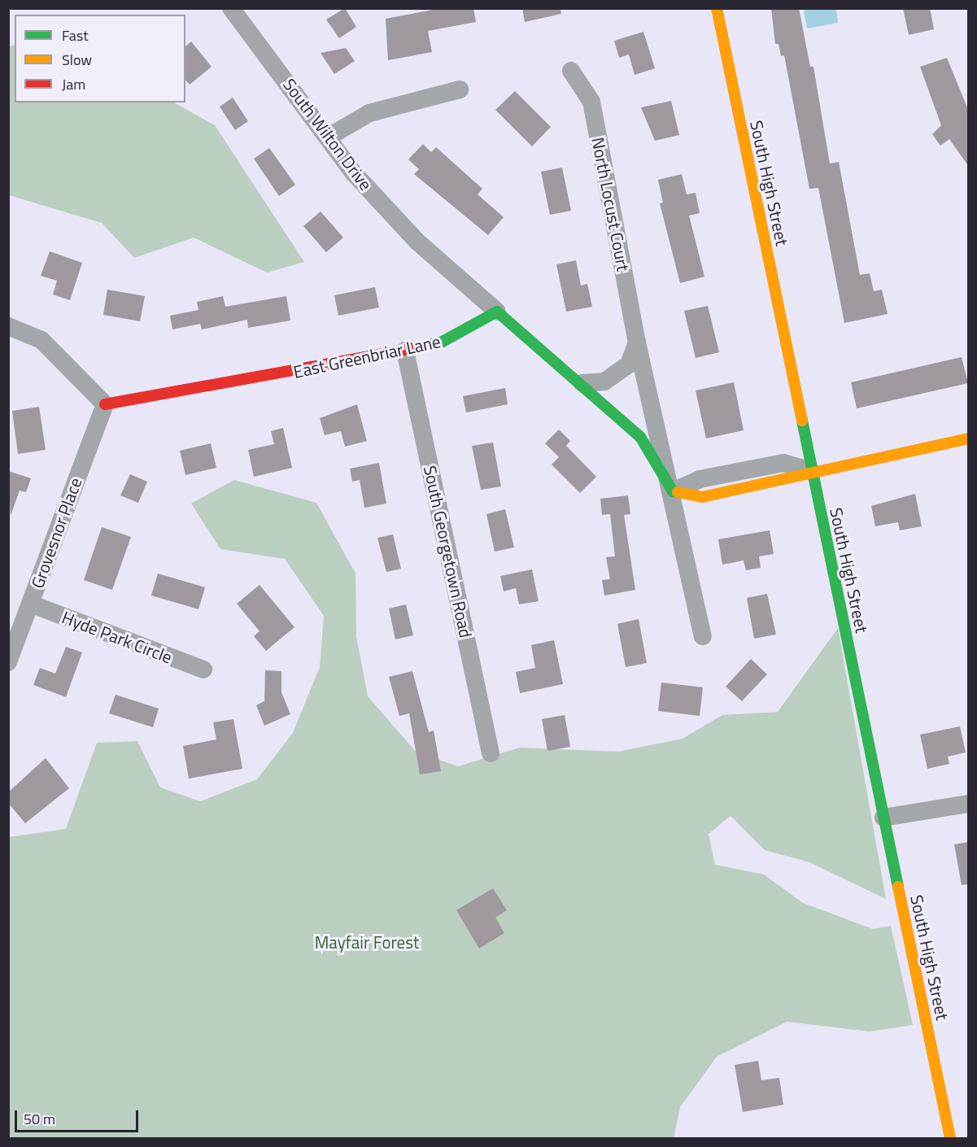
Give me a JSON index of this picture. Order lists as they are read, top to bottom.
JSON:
{
  "streets": {
    "street": [
      "South Wilton Drive",
      "South High Street",
      "North Locust Court",
      "East Greenbriar Lane",
      "Grovesnor Place",
      "South Georgetown Road",
      "Hyde Park Circle"
    ]
  },
  "crossings": [
    ["South Wilton Drive", "East Greenbriar Lane"],
    ["East Greenbriar Lane", "Grovesnor Place"],
    ["East Greenbriar Lane", "South Georgetown Road"],
    ["Grovesnor Place", "Hyde Park Circle"]
  ],
  "parks": ["Mayfair Forest"],
  "legend": ["Fast", "Slow", "Jam"],
  "scale_bar": "50 m"
}
